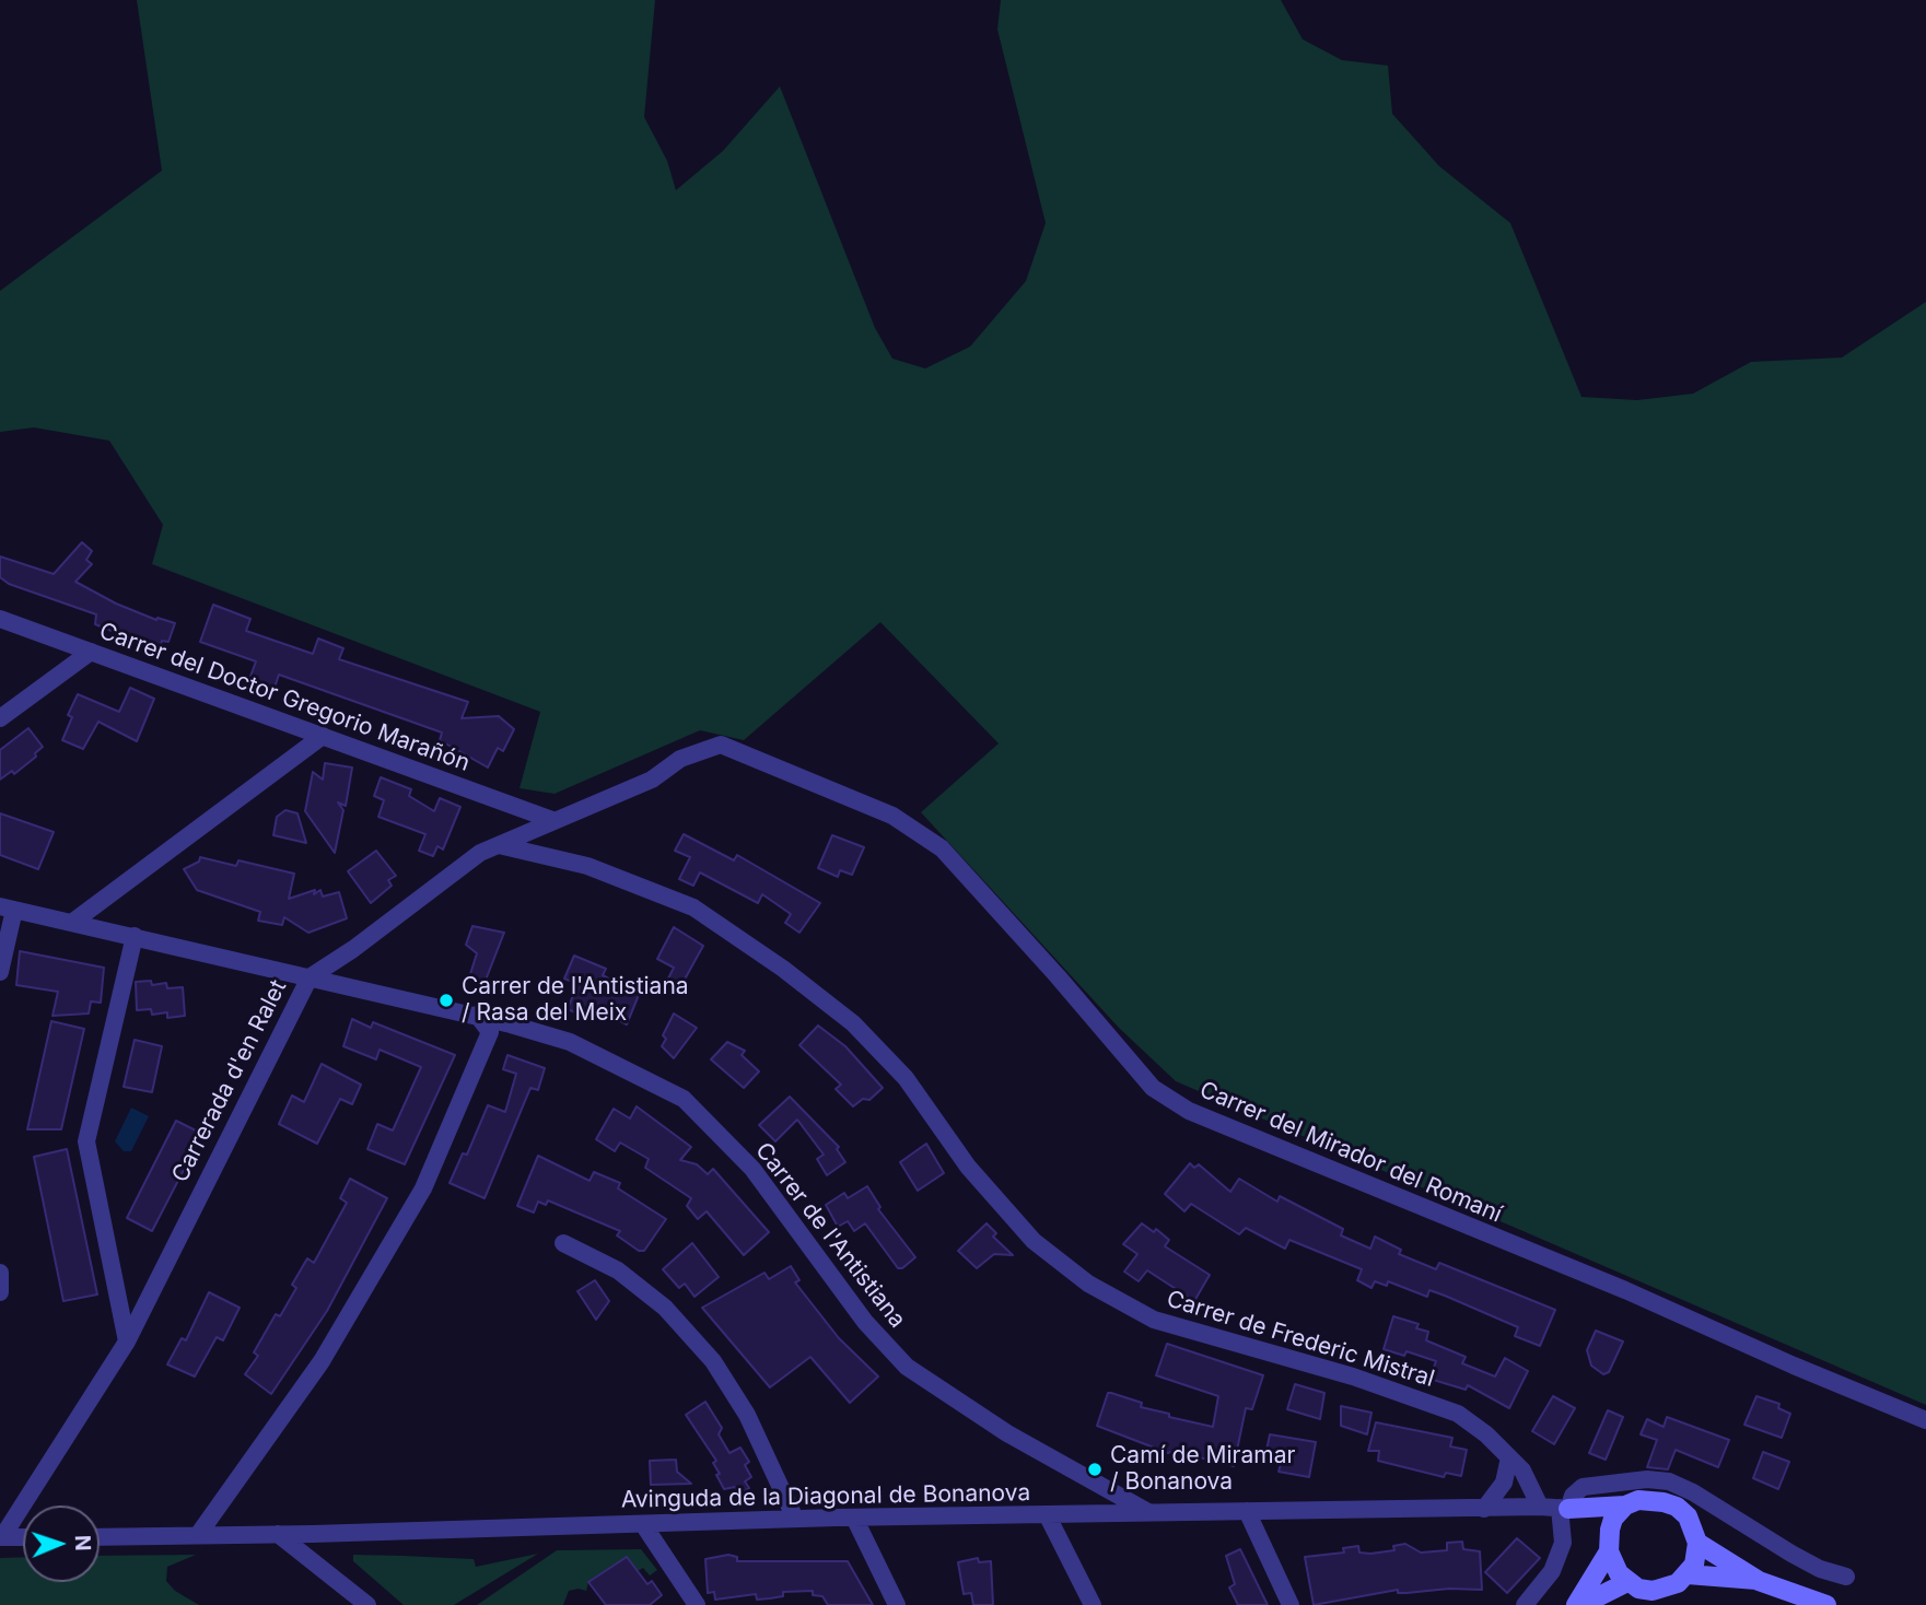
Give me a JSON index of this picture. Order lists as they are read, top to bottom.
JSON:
{
  "streets": {
    "street": [
      "Carrer del Doctor Gregorio Marañón",
      "Carrerada d'en Ralet",
      "Carrer del Mirador del Romaní",
      "Carrer de l'Antistiana",
      "Carrer de Frederic Mistral",
      "Avinguda de la Diagonal de Bonanova"
    ]
  },
  "crossings": [
    ["Carrer del Doctor Gregorio Marañón", "Carrerada d'en Ralet"],
    ["Carrerada d'en Ralet", "Carrer del Mirador del Romaní"],
    ["Carrerada d'en Ralet", "Carrer de l'Antistiana"],
    ["Carrerada d'en Ralet", "Carrer de Frederic Mistral"],
    ["Carrer de l'Antistiana", "Avinguda de la Diagonal de Bonanova"],
    ["Carrer de Frederic Mistral", "Avinguda de la Diagonal de Bonanova"]
  ],
  "places": ["Carrer de l'Antistiana / Rasa del Meix", "Camí de Miramar / Bonanova"],
  "north": "right"
}
